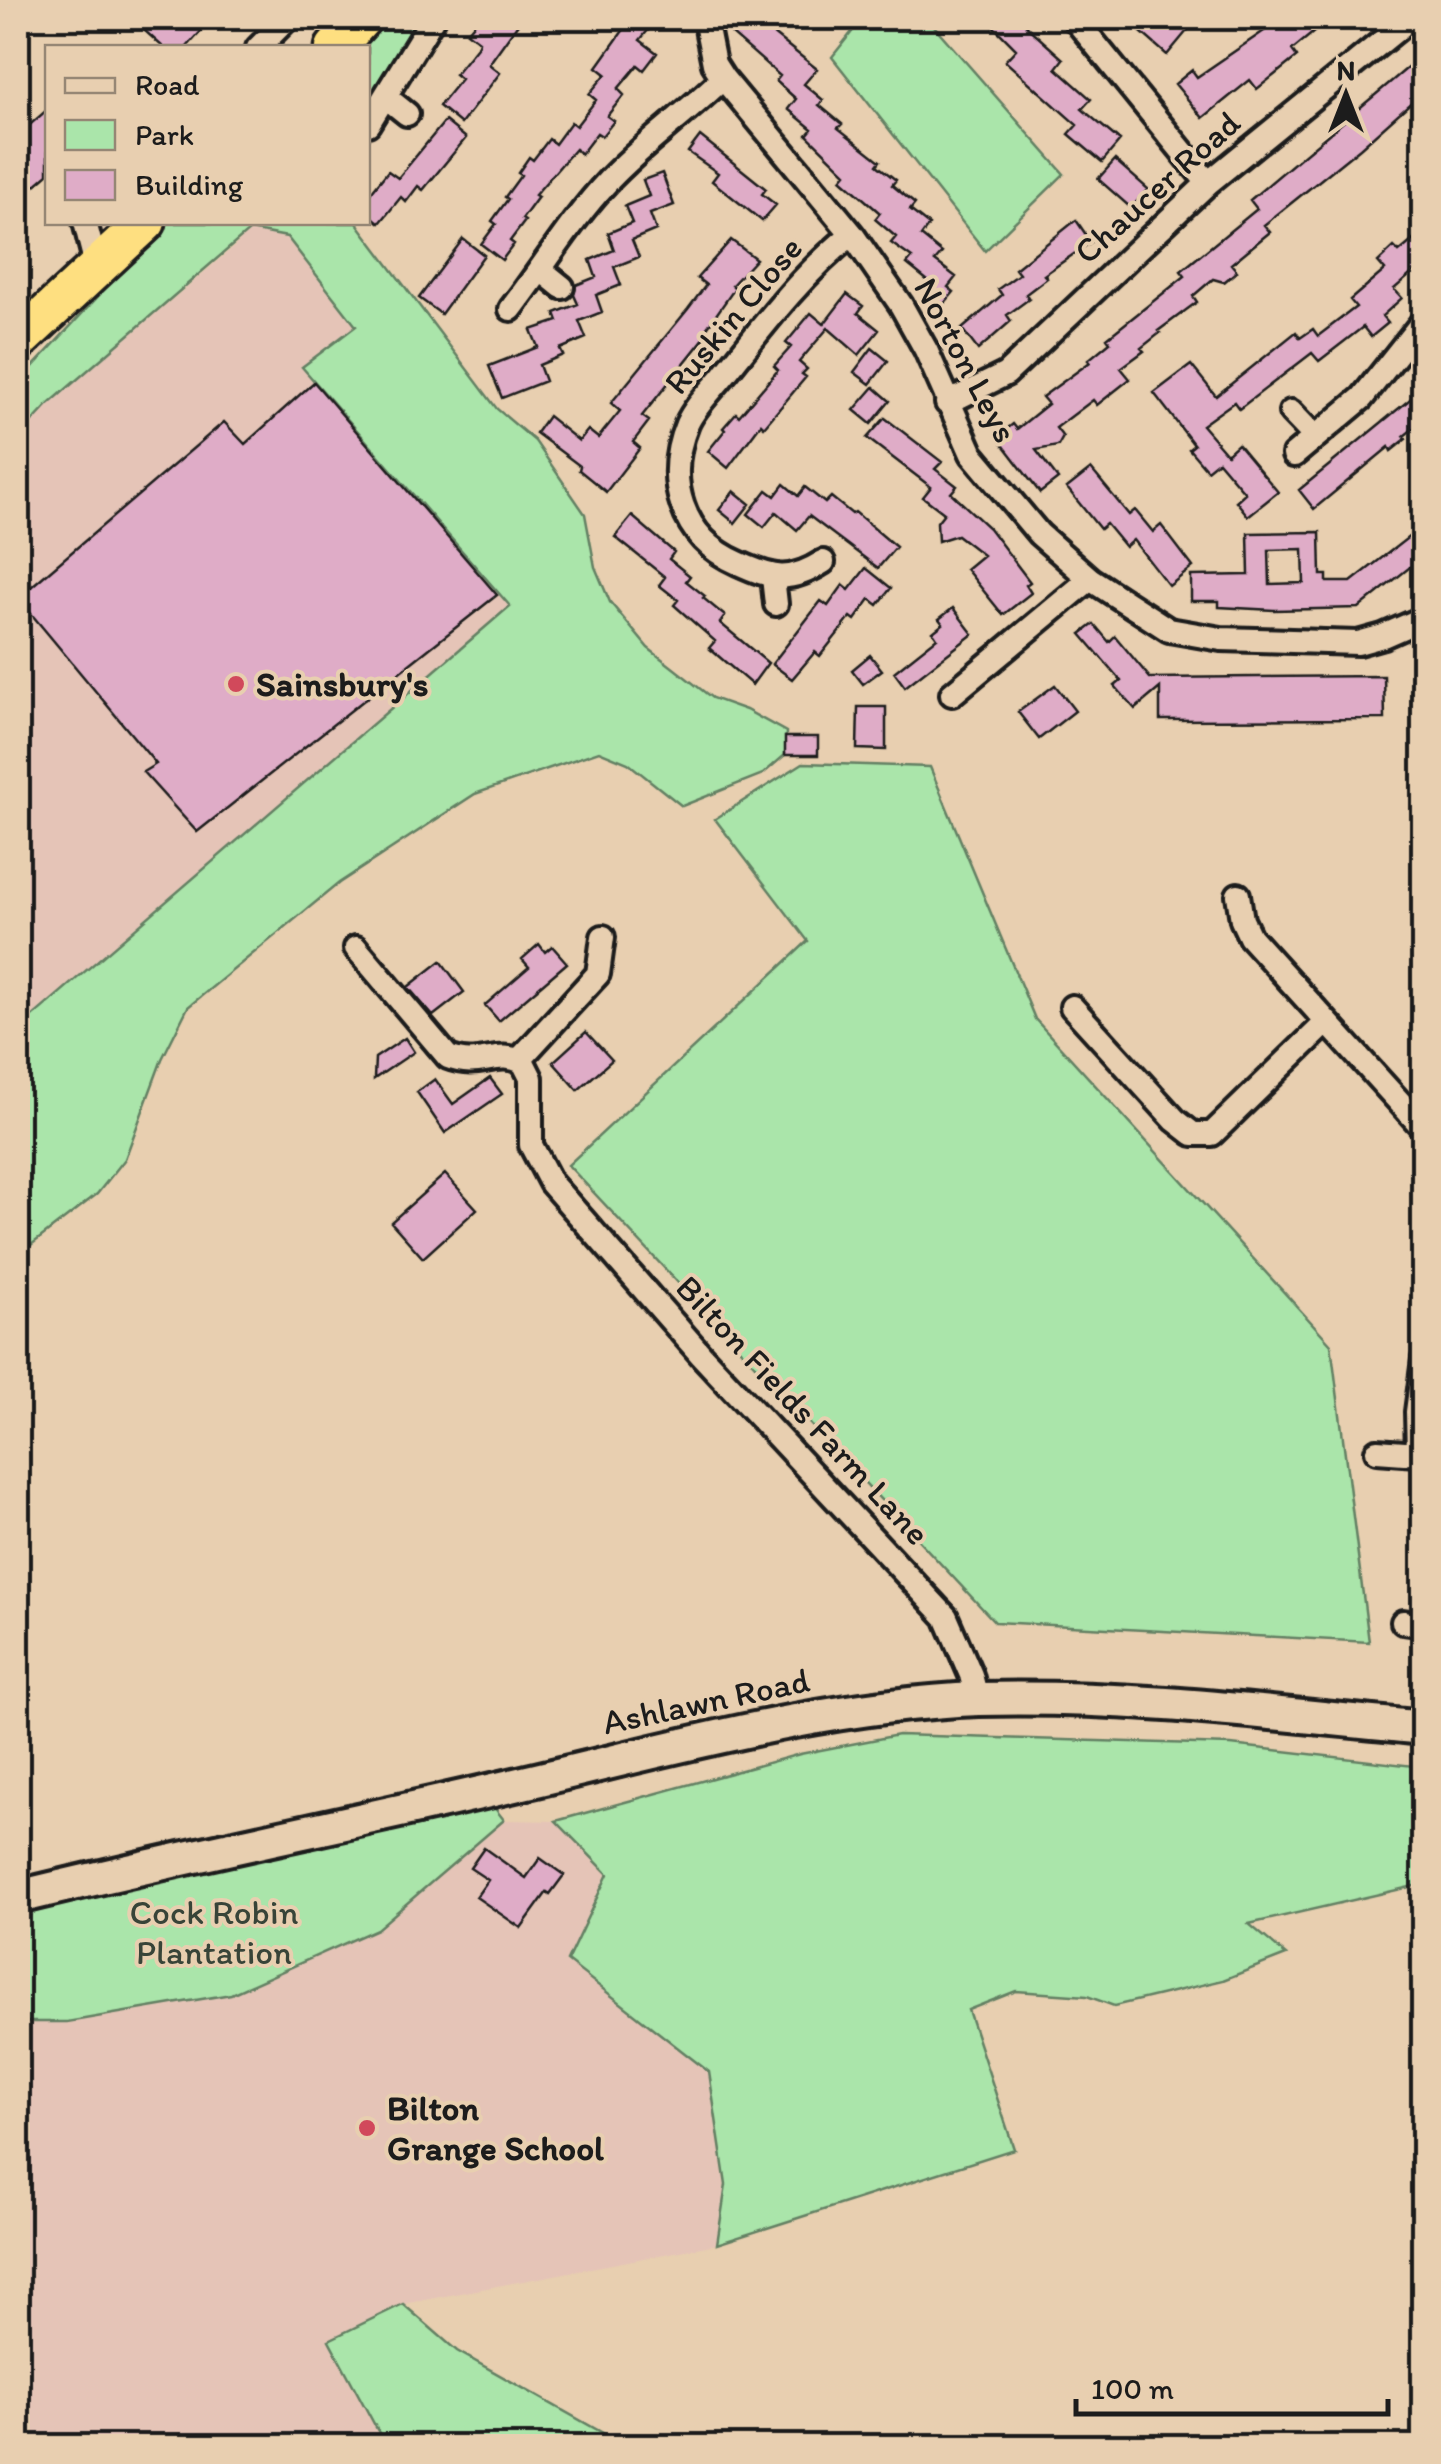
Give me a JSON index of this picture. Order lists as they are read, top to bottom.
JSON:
{
  "streets": {
    "main road": ["Ashlawn Road"],
    "street": [
      "Chaucer Road",
      "Ruskin Close",
      "Norton Leys",
      "Bilton Fields Farm Lane"
    ]
  },
  "crossings": [
    ["Chaucer Road", "Norton Leys"],
    ["Ruskin Close", "Norton Leys"],
    ["Bilton Fields Farm Lane", "Ashlawn Road"]
  ],
  "parks": ["Cock Robin Plantation"],
  "places": ["Sainsbury's", "Bilton Grange School"],
  "legend": ["Road", "Park", "Building"],
  "scale_bar": "100 m",
  "north": "top"
}
